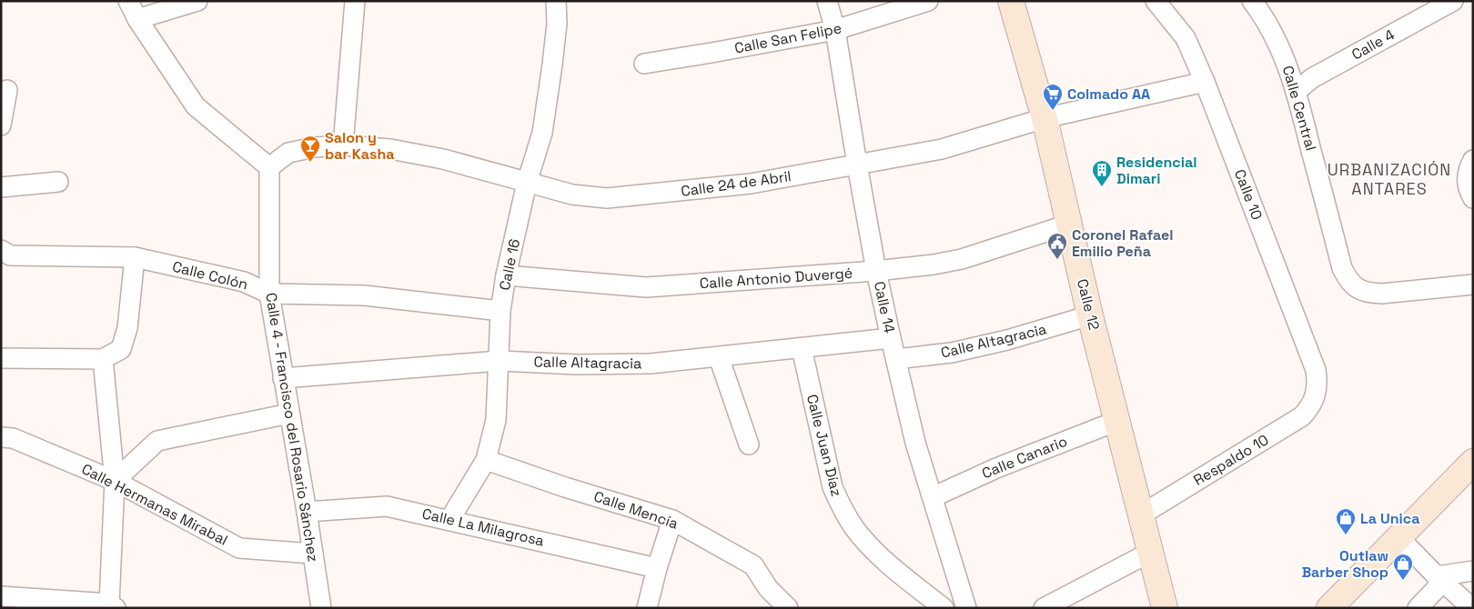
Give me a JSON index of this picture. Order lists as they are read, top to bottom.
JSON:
{
  "streets": {
    "main road": ["Calle 12"],
    "street": [
      "Calle San Felipe",
      "Calle 4",
      "Calle Central",
      "Calle 24 de Abril",
      "Calle 10",
      "Calle 16",
      "Calle Colón",
      "Calle Antonio Duvergé",
      "Calle 14",
      "Calle Altagracia",
      "Calle 4 - Francisco del Rosario Sánchez",
      "Calle Juan Díaz",
      "Calle Canario",
      "Respaldo 10",
      "Calle Hermanas Mirabal",
      "Calle Mencía",
      "Calle La Milagrosa"
    ]
  },
  "crossings": [
    ["Calle San Felipe", "Calle 14"],
    ["Calle 4", "Calle Central"],
    ["Calle 24 de Abril", "Calle 10"],
    ["Calle 24 de Abril", "Calle 16"],
    ["Calle 24 de Abril", "Calle 12"],
    ["Calle 24 de Abril", "Calle 14"],
    ["Calle 24 de Abril", "Calle 4 - Francisco del Rosario Sánchez"],
    ["Calle 10", "Respaldo 10"],
    ["Calle 16", "Calle Colón"],
    ["Calle 16", "Calle Antonio Duvergé"],
    ["Calle 16", "Calle Altagracia"],
    ["Calle 16", "Calle Mencía"],
    ["Calle 16", "Calle La Milagrosa"],
    ["Calle Colón", "Calle 4 - Francisco del Rosario Sánchez"],
    ["Calle Antonio Duvergé", "Calle 12"],
    ["Calle Antonio Duvergé", "Calle 14"],
    ["Calle 12", "Calle Altagracia"],
    ["Calle 12", "Calle Canario"],
    ["Calle 12", "Respaldo 10"],
    ["Calle 14", "Calle Altagracia"],
    ["Calle 14", "Calle Canario"],
    ["Calle Altagracia", "Calle 4 - Francisco del Rosario Sánchez"],
    ["Calle Altagracia", "Calle Juan Díaz"],
    ["Calle 4 - Francisco del Rosario Sánchez", "Calle Hermanas Mirabal"],
    ["Calle 4 - Francisco del Rosario Sánchez", "Calle La Milagrosa"]
  ],
  "districts": ["URBANIZACIÓN ANTARES"],
  "places": {
    "supermarket": ["Colmado AA"],
    "bar": ["Salon y bar Kasha"],
    "building": ["Residencial Dimari"],
    "public building": ["Coronel Rafael Emilio Peña"],
    "shop": ["La Unica", "Outlaw Barber Shop"]
  }
}
